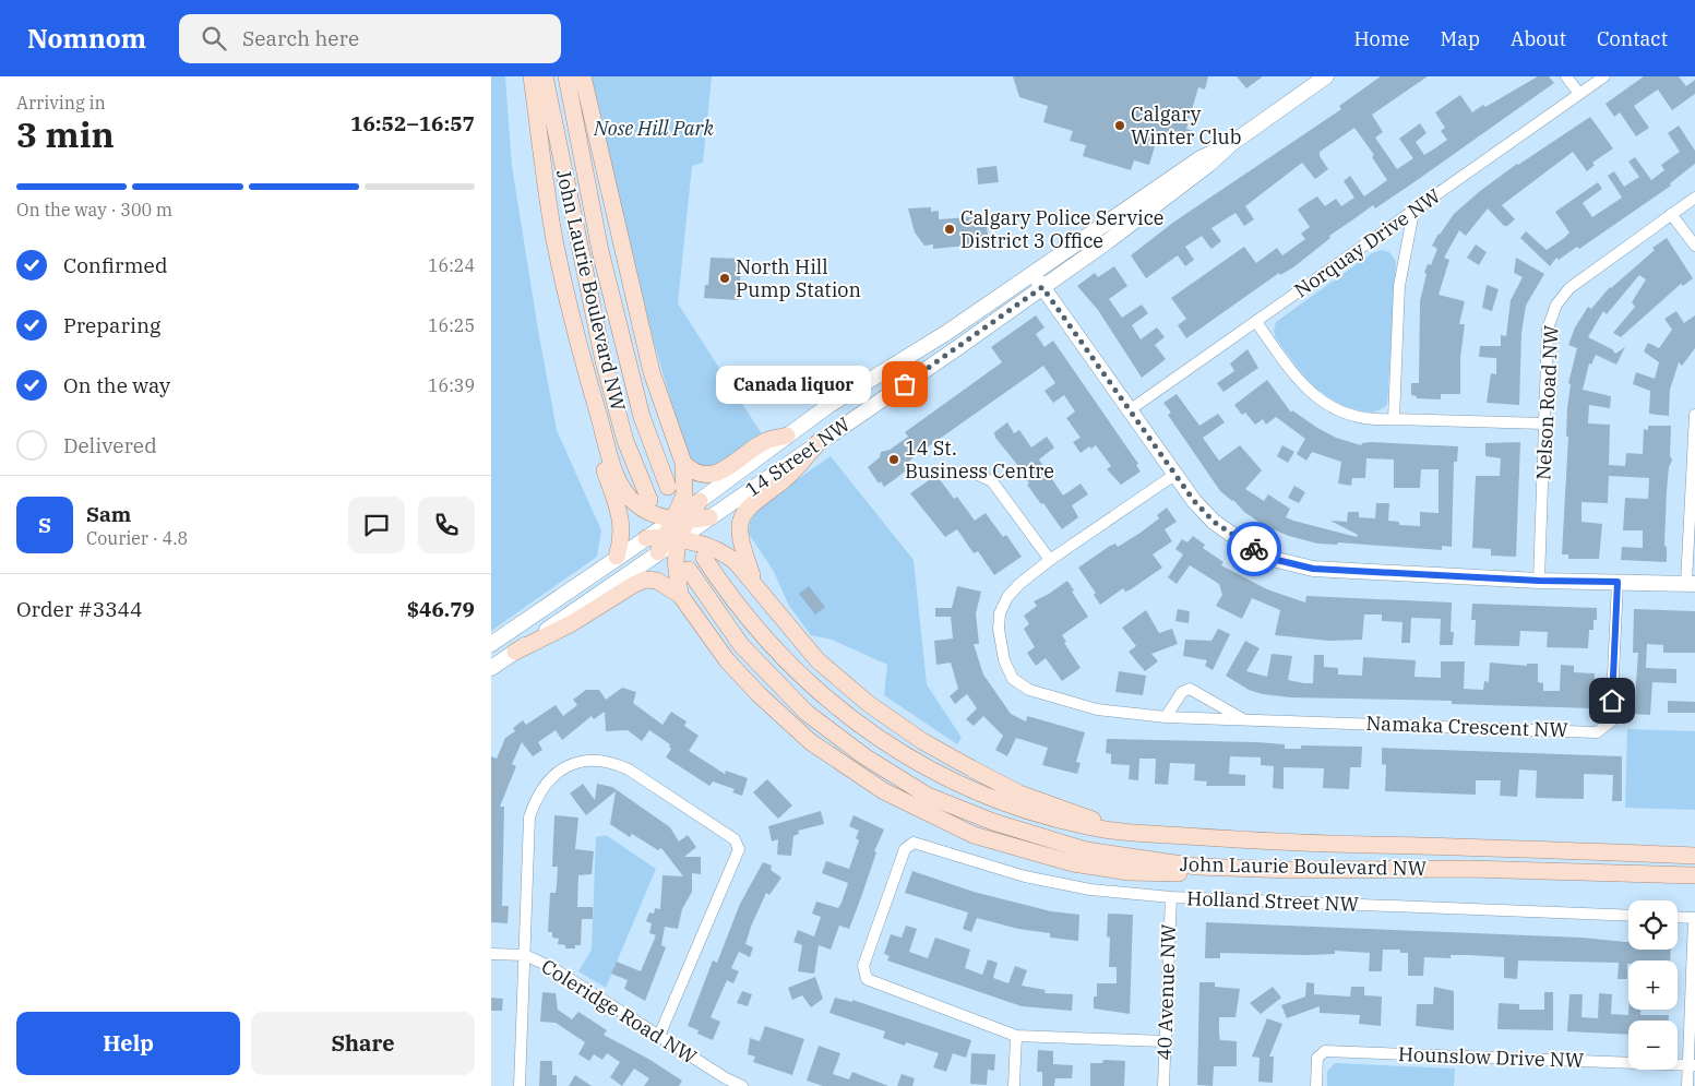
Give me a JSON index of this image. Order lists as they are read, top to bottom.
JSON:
{
  "streets": {
    "main road": ["John Laurie Boulevard NW", "14 Street NW"],
    "street": [
      "Norquay Drive NW",
      "Nelson Road NW",
      "Namaka Crescent NW",
      "Holland Street NW",
      "40 Avenue NW",
      "Coleridge Road NW",
      "Hounslow Drive NW"
    ]
  },
  "crossings": [
    ["Holland Street NW", "40 Avenue NW"]
  ],
  "parks": ["Nose Hill Park"],
  "places": [
    "Calgary Winter Club",
    "Calgary Police Service District 3 Office",
    "North Hill Pump Station",
    "Canada liquor",
    "14 St. Business Centre"
  ],
  "page": {
    "header": "Nomnom",
    "search": "Search here",
    "nav": [
      "Home",
      "Map",
      "About",
      "Contact"
    ],
    "heading": ["3 min", "Arriving in", "16:52–16:57"],
    "panel": [
      "Sam",
      "Courier · 4.8",
      "Order #3344",
      "$46.79"
    ],
    "bar": "On the way · 300 m",
    "list": [
      ["Confirmed", "16:24"],
      ["Preparing", "16:25"],
      ["On the way", "16:39"],
      "Delivered"
    ],
    "bubble": "Canada liquor",
    "round": "S",
    "map_buttons": ["+", "−"],
    "buttons": ["Help", "Share"]
  }
}
